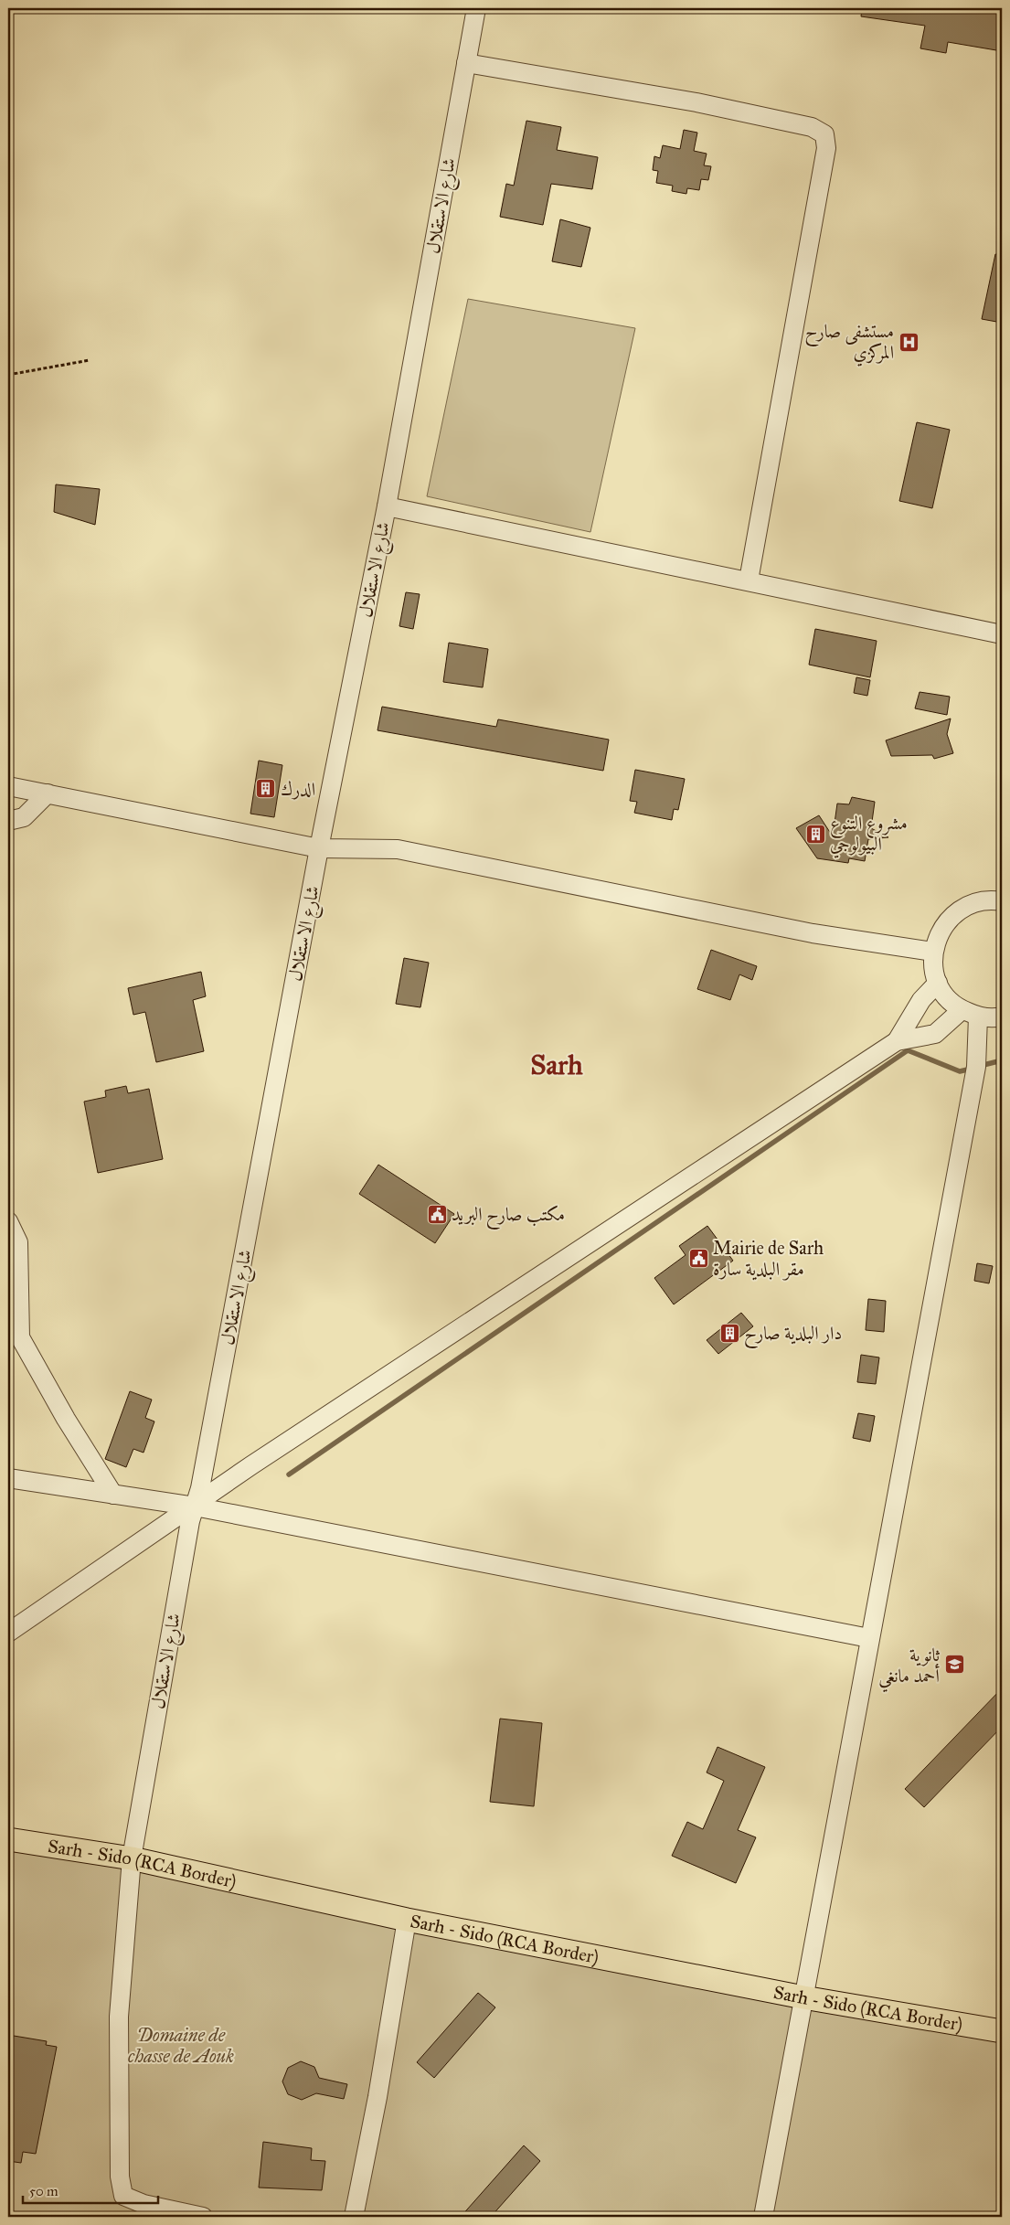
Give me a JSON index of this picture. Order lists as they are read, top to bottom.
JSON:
{
  "streets": {
    "main road": ["Sarh - Sido (RCA Border)"],
    "street": ["شارع الاستقلال"]
  },
  "crossings": [
    ["شارع الاستقلال", "Sarh - Sido (RCA Border)"]
  ],
  "districts": ["Sarh"],
  "parks": ["Domaine de chasse de Aouk"],
  "places": {
    "hospital": ["مستشفى صارح المركزي"],
    "building": ["الدرك", "مشروع التنوع البيولوجي", "دار البلدية صارح"],
    "public building": ["مكتب صارح البريد", "Mairie de Sarh مقر البلدية سارة"],
    "school or university": ["ثانوية أحمد مانغي"]
  },
  "scale_bar": "50 m"
}
